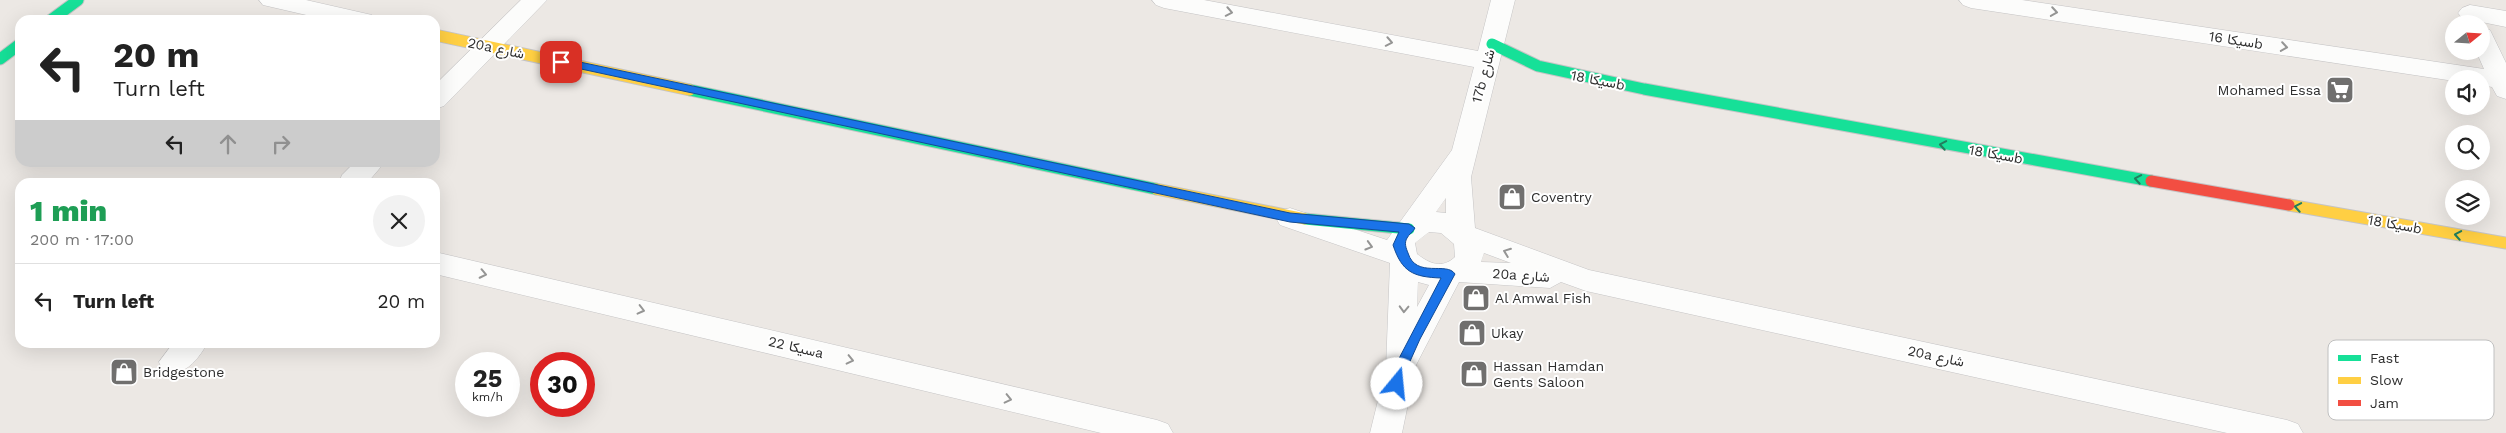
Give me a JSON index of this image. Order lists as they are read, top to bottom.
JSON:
{
  "streets": {
    "street": [
      "سيكا 16b",
      "20a شارع",
      "17b شارع",
      "سيكا 18b",
      "سيكا 22a"
    ]
  },
  "crossings": [
    ["20a شارع", "17b شارع"],
    ["17b شارع", "سيكا 18b"]
  ],
  "one_way": ["سيكا 16b", "سيكا 22a"],
  "places": {
    "supermarket": ["Mohamed Essa"],
    "shop": [
      "Coventry",
      "Al Amwal Fish",
      "Ukay",
      "Bridgestone",
      "Hassan Hamdan Gents Saloon"
    ]
  },
  "legend": ["Fast", "Slow", "Jam"],
  "north": "right",
  "page": {
    "turn": ["20 m", "Turn left"],
    "heading": ["1 min", "200 m · 17:00"],
    "list": [
      {
        "name": "Turn left",
        "value": "20 m"
      }
    ],
    "speed": "25 km/h",
    "limit": "30"
  }
}
